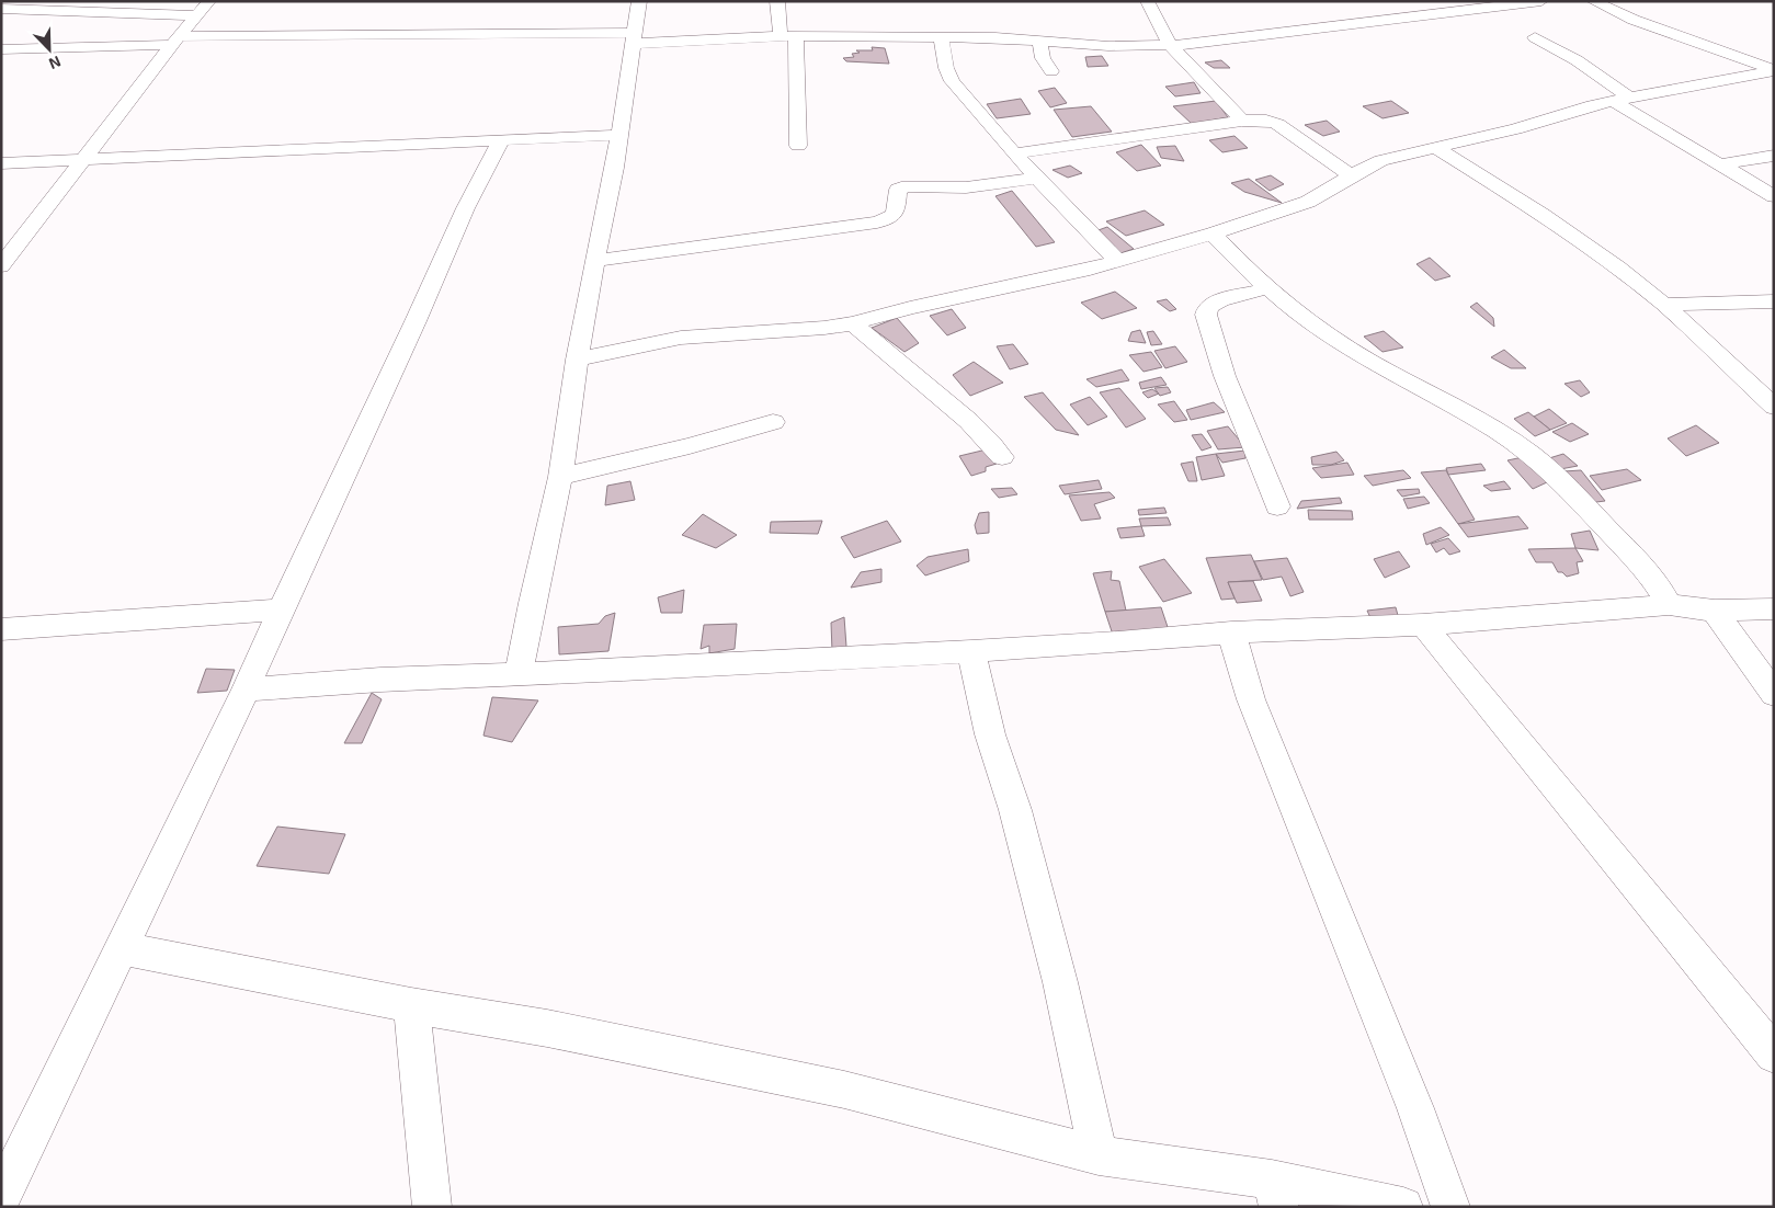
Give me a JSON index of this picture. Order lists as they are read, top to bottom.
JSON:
{
  "north": "bottom right"
}
